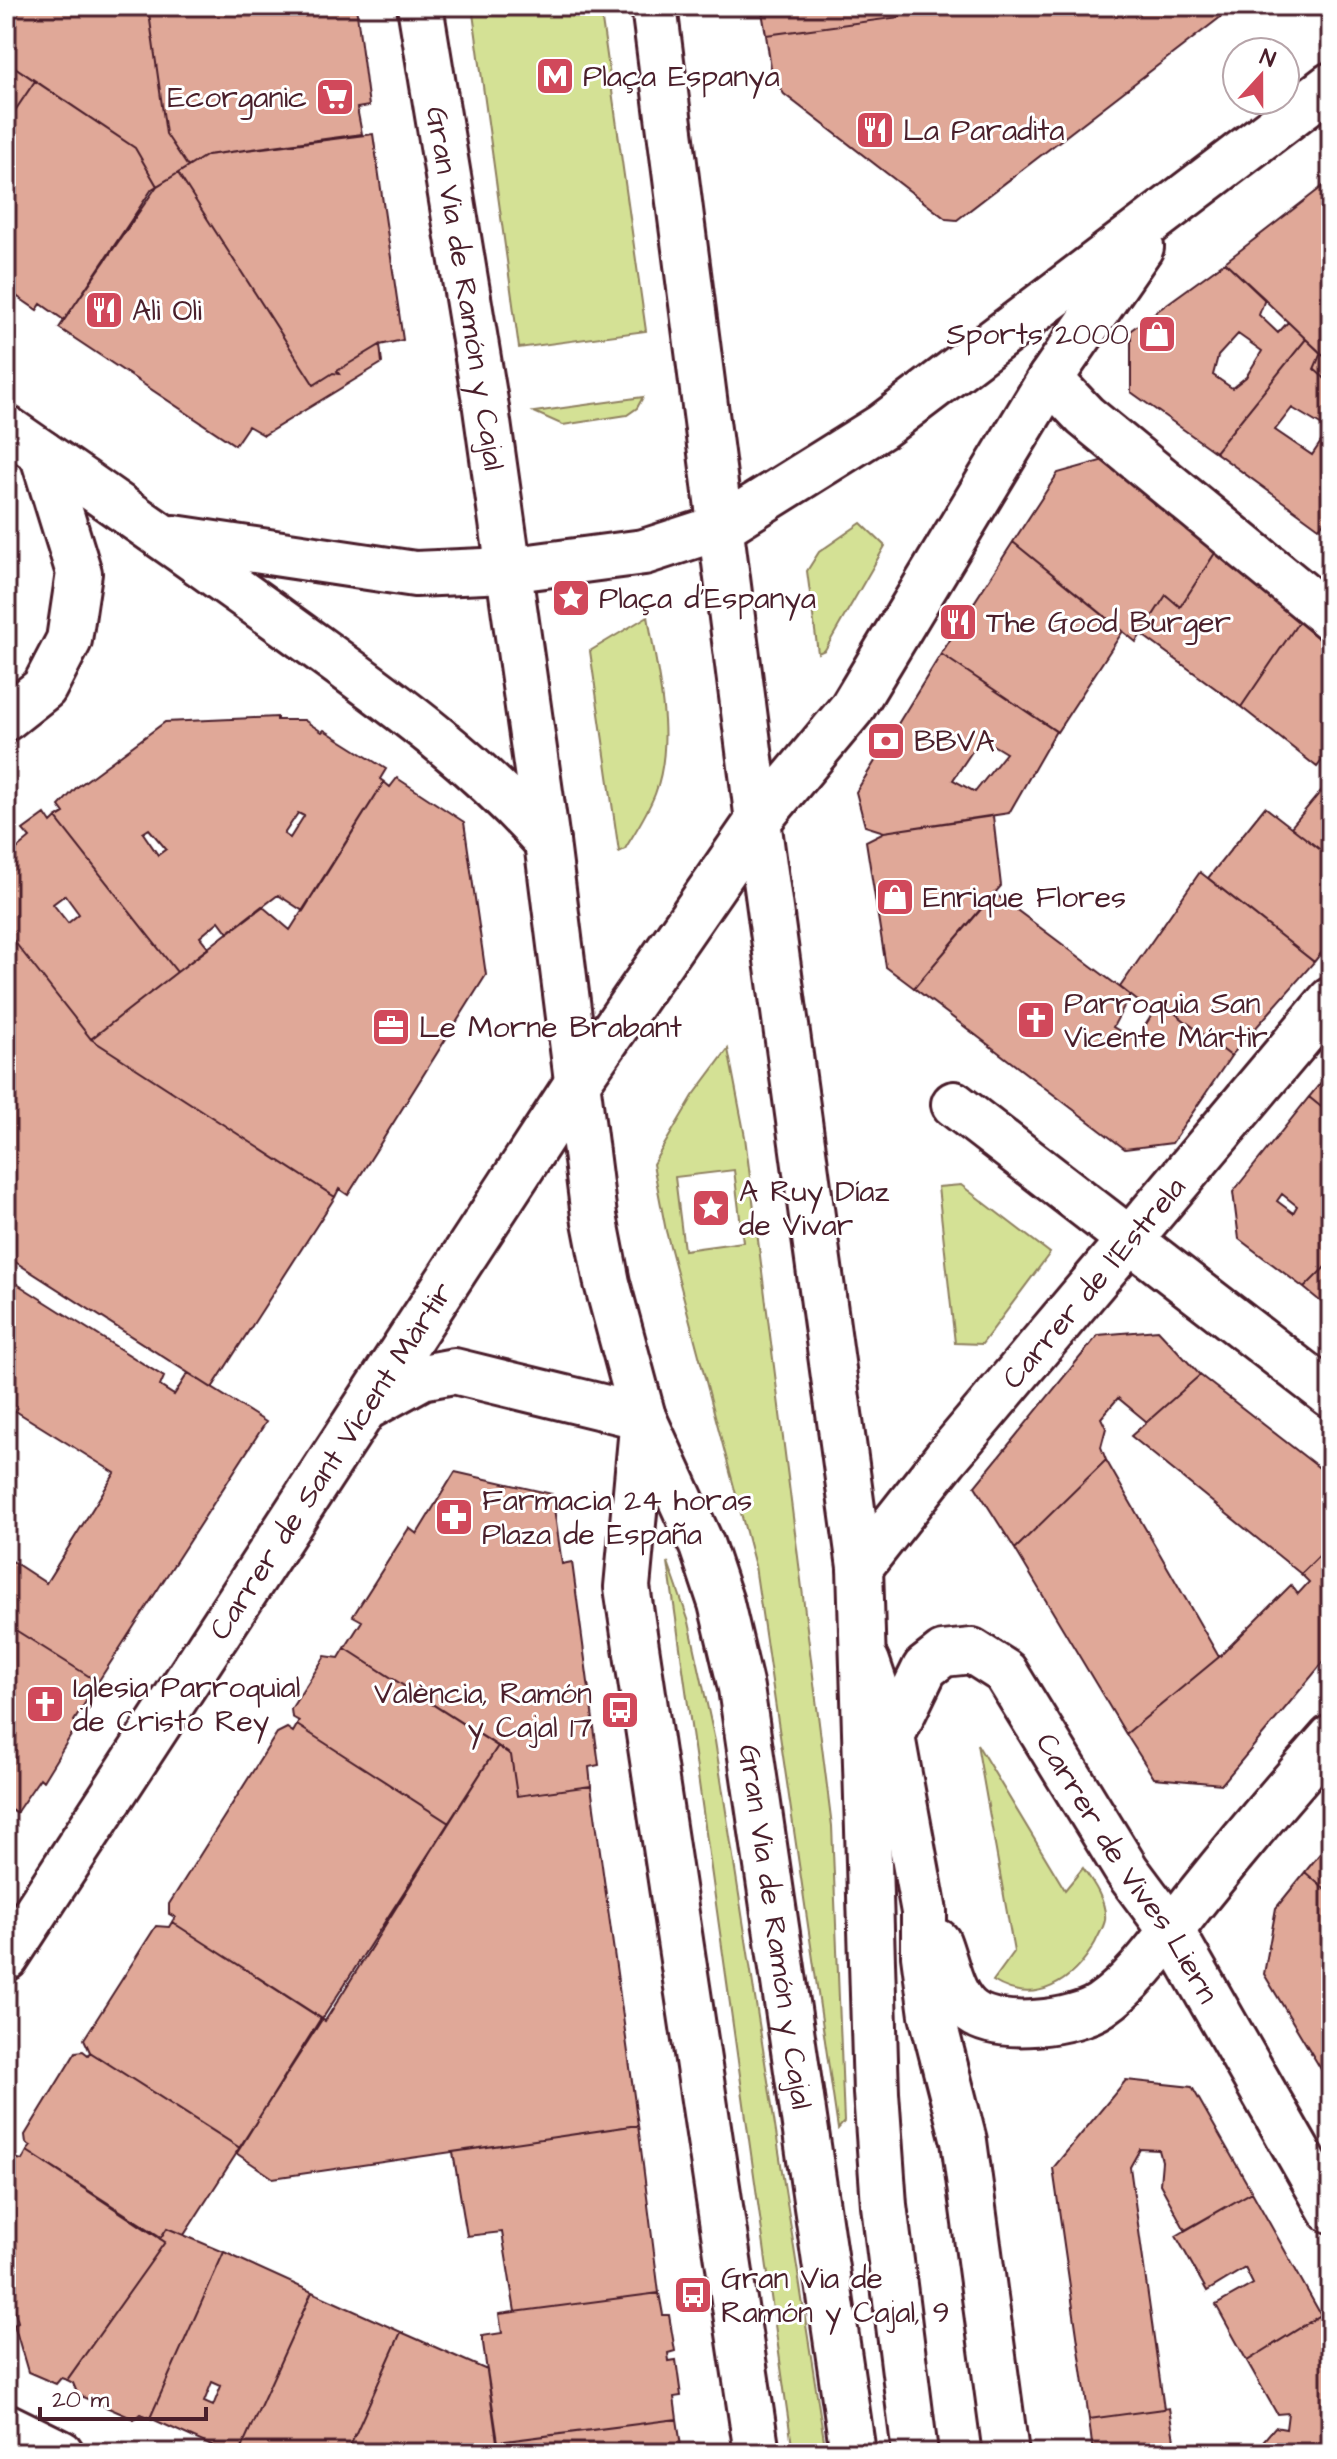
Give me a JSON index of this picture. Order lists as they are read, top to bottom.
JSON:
{
  "streets": {
    "main road": [
      "Gran Via de Ramón y Cajal",
      "Carrer de l'Estrela",
      "Carrer de Sant Vicent Màrtir",
      "Carrer de Vives Liern"
    ]
  },
  "crossings": [
    ["Gran Via de Ramón y Cajal", "Carrer de Sant Vicent Màrtir"]
  ],
  "places": {
    "metro station": ["Plaça Espanya"],
    "supermarket": ["Ecorganic"],
    "restaurant": ["La Paradita", "Ali Oli", "The Good Burger"],
    "shop": ["Sports 2000", "Enrique Flores"],
    "place": ["Plaça d'Espanya", "A Ruy Díaz de Vivar"],
    "bank": ["BBVA"],
    "church": ["Parroquia San Vicente Mártir", "Iglesia Parroquial de Cristo Rey"],
    "office": ["Le Morne Brabant"],
    "pharmacy": ["Farmacia 24 horas Plaza de España"],
    "bus stop": ["València, Ramón y Cajal 17", "Gran Via de Ramón y Cajal, 9"]
  },
  "scale_bar": "20 m",
  "north": "top"
}
